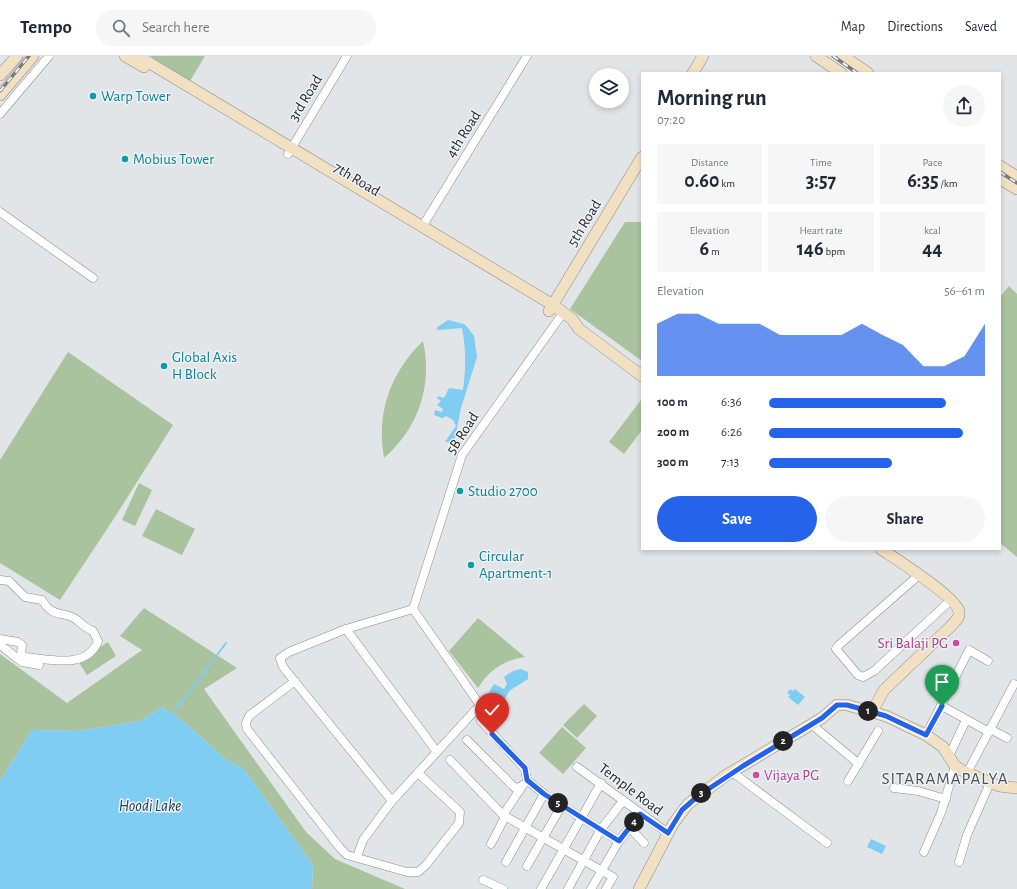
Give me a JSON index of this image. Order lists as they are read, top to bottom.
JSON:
{
  "streets": {
    "street": [
      "3rd Road",
      "4th Road",
      "7th Road",
      "5th Road",
      "5B Road",
      "Temple Road"
    ]
  },
  "crossings": [
    ["3rd Road", "7th Road"],
    ["4th Road", "7th Road"],
    ["7th Road", "5th Road"],
    ["7th Road", "5B Road"],
    ["5th Road", "5B Road"]
  ],
  "districts": ["SITARAMAPALYA"],
  "water": ["Hoodi Lake"],
  "places": [
    "Warp Tower",
    "Mobius Tower",
    "Global Axis H Block",
    "Studio 2700",
    "Circular Apartment-1",
    "Sri Balaji PG",
    "Vijaya PG"
  ],
  "page": {
    "header": "Tempo",
    "search": "Search here",
    "nav": ["Map", "Directions", "Saved"],
    "heading": ["Morning run", "07:20"],
    "stats": [
      ["Distance", "0.60 km"],
      ["Time", "3:57"],
      ["Pace", "6:35 /km"],
      ["Elevation", "6 m"],
      ["Heart rate", "146 bpm"],
      ["kcal", "44"]
    ],
    "chart": ["Elevation", "56–61 m"],
    "list": [
      {
        "name": "100 m",
        "note": "6:36"
      },
      {
        "name": "200 m",
        "note": "6:26"
      },
      {
        "name": "300 m",
        "note": "7:13"
      }
    ],
    "buttons": ["Save", "Share"],
    "pins": [
      "1",
      "2",
      "3",
      "5",
      "4"
    ]
  }
}
